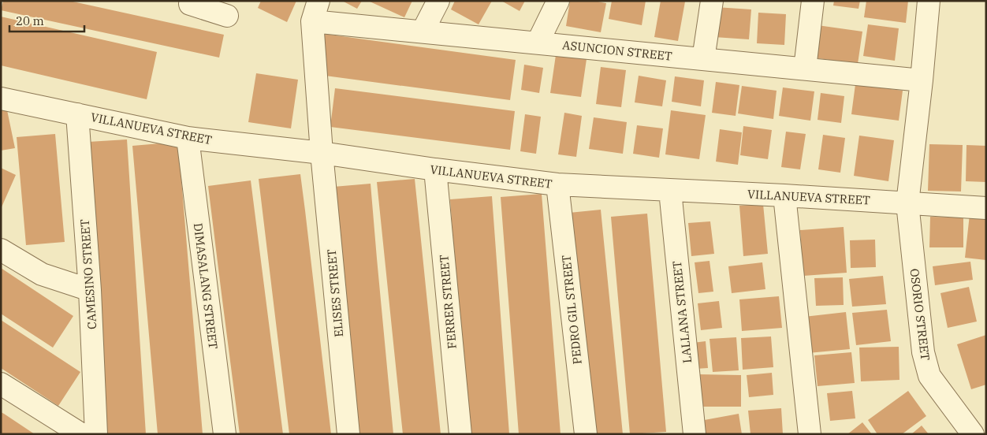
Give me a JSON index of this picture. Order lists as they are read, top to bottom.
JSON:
{
  "streets": {
    "street": [
      "ASUNCION STREET",
      "VILLANUEVA STREET",
      "CAMESINO STREET",
      "DIMASALANG STREET",
      "ELISES STREET",
      "FERRER STREET",
      "PEDRO GIL STREET",
      "LALLANA STREET",
      "OSORIO STREET"
    ]
  },
  "crossings": [
    ["ASUNCION STREET", "ELISES STREET"],
    ["ASUNCION STREET", "OSORIO STREET"],
    ["VILLANUEVA STREET", "CAMESINO STREET"],
    ["VILLANUEVA STREET", "DIMASALANG STREET"],
    ["VILLANUEVA STREET", "ELISES STREET"],
    ["VILLANUEVA STREET", "FERRER STREET"],
    ["VILLANUEVA STREET", "PEDRO GIL STREET"],
    ["VILLANUEVA STREET", "LALLANA STREET"],
    ["VILLANUEVA STREET", "OSORIO STREET"]
  ],
  "scale_bar": "20 m"
}
